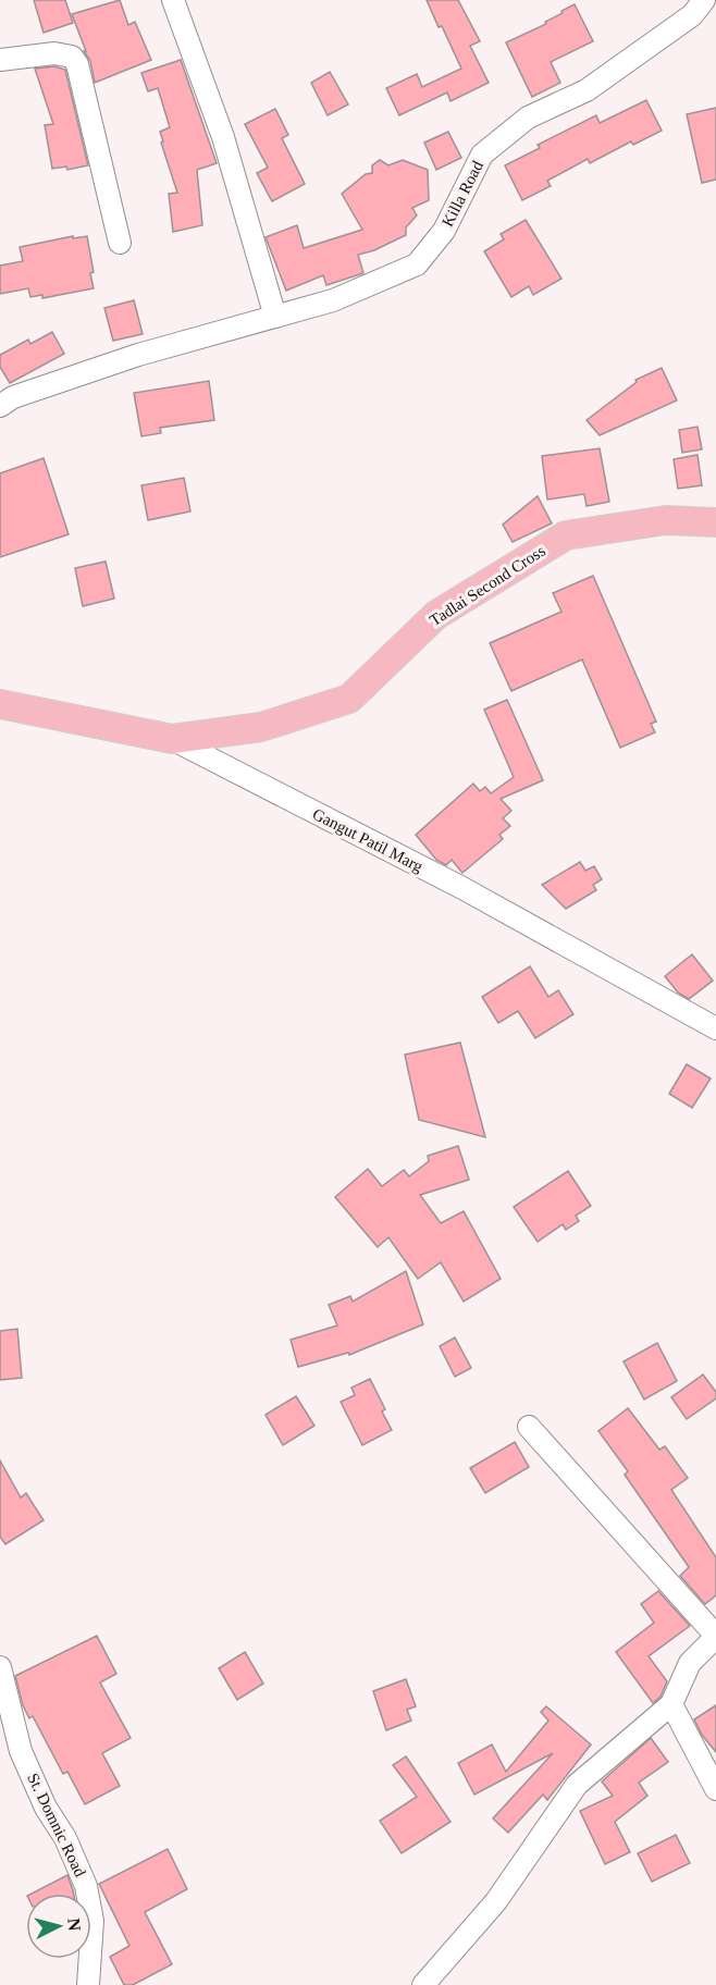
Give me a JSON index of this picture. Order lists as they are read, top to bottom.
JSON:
{
  "streets": {
    "main road": ["Tadlai Second Cross", "Gangut Patil Marg"],
    "street": ["Killa Road", "St. Domnic Road"]
  },
  "crossings": [
    ["Tadlai Second Cross", "Gangut Patil Marg"]
  ],
  "north": "right"
}
